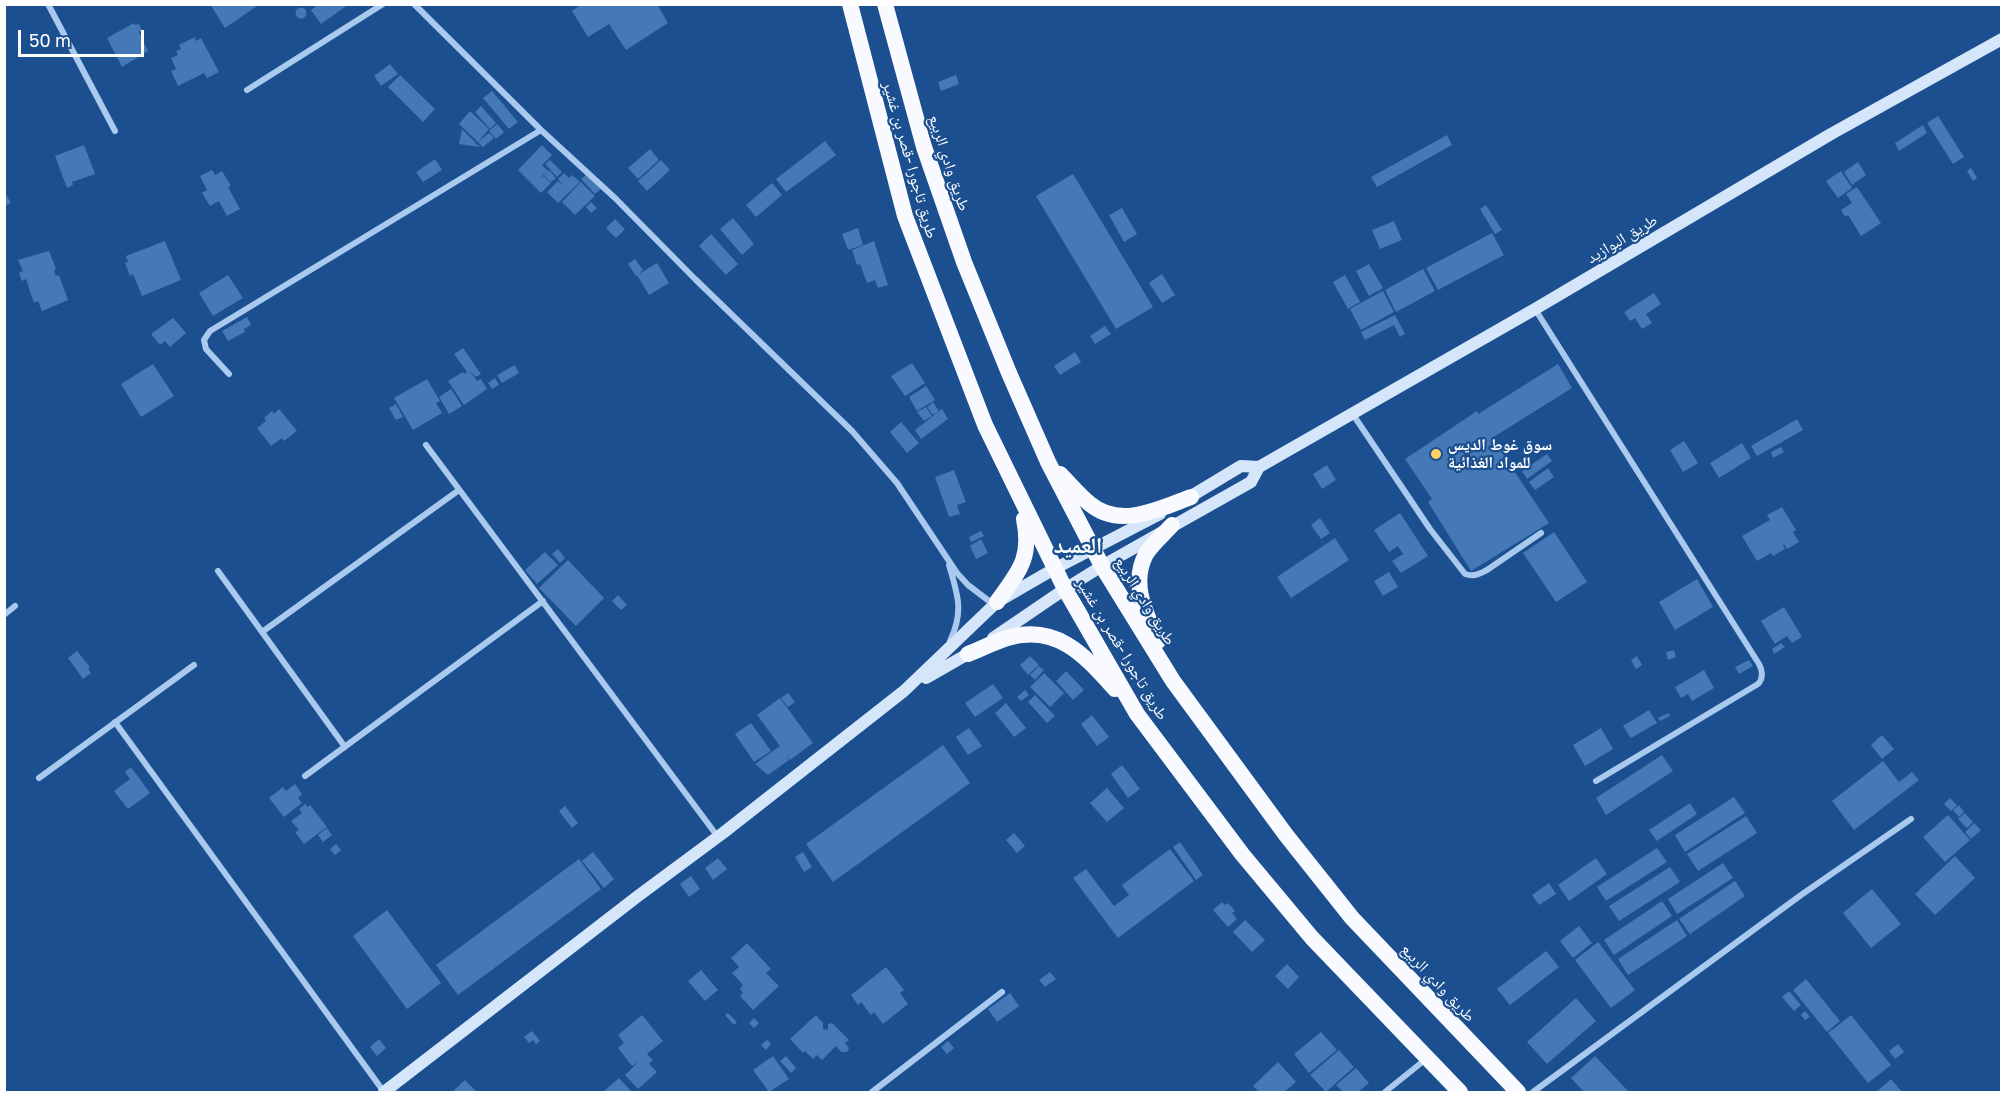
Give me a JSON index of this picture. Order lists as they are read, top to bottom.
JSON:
{
  "streets": {
    "highway": ["طريق تاجورا -قصر بن غشير", "طريق وادي الربيع"],
    "main road": ["طريق البوازيد"]
  },
  "districts": ["العميد"],
  "places": ["سوق غوط الديس للمواد الغذائية"],
  "scale_bar": "50 m"
}
